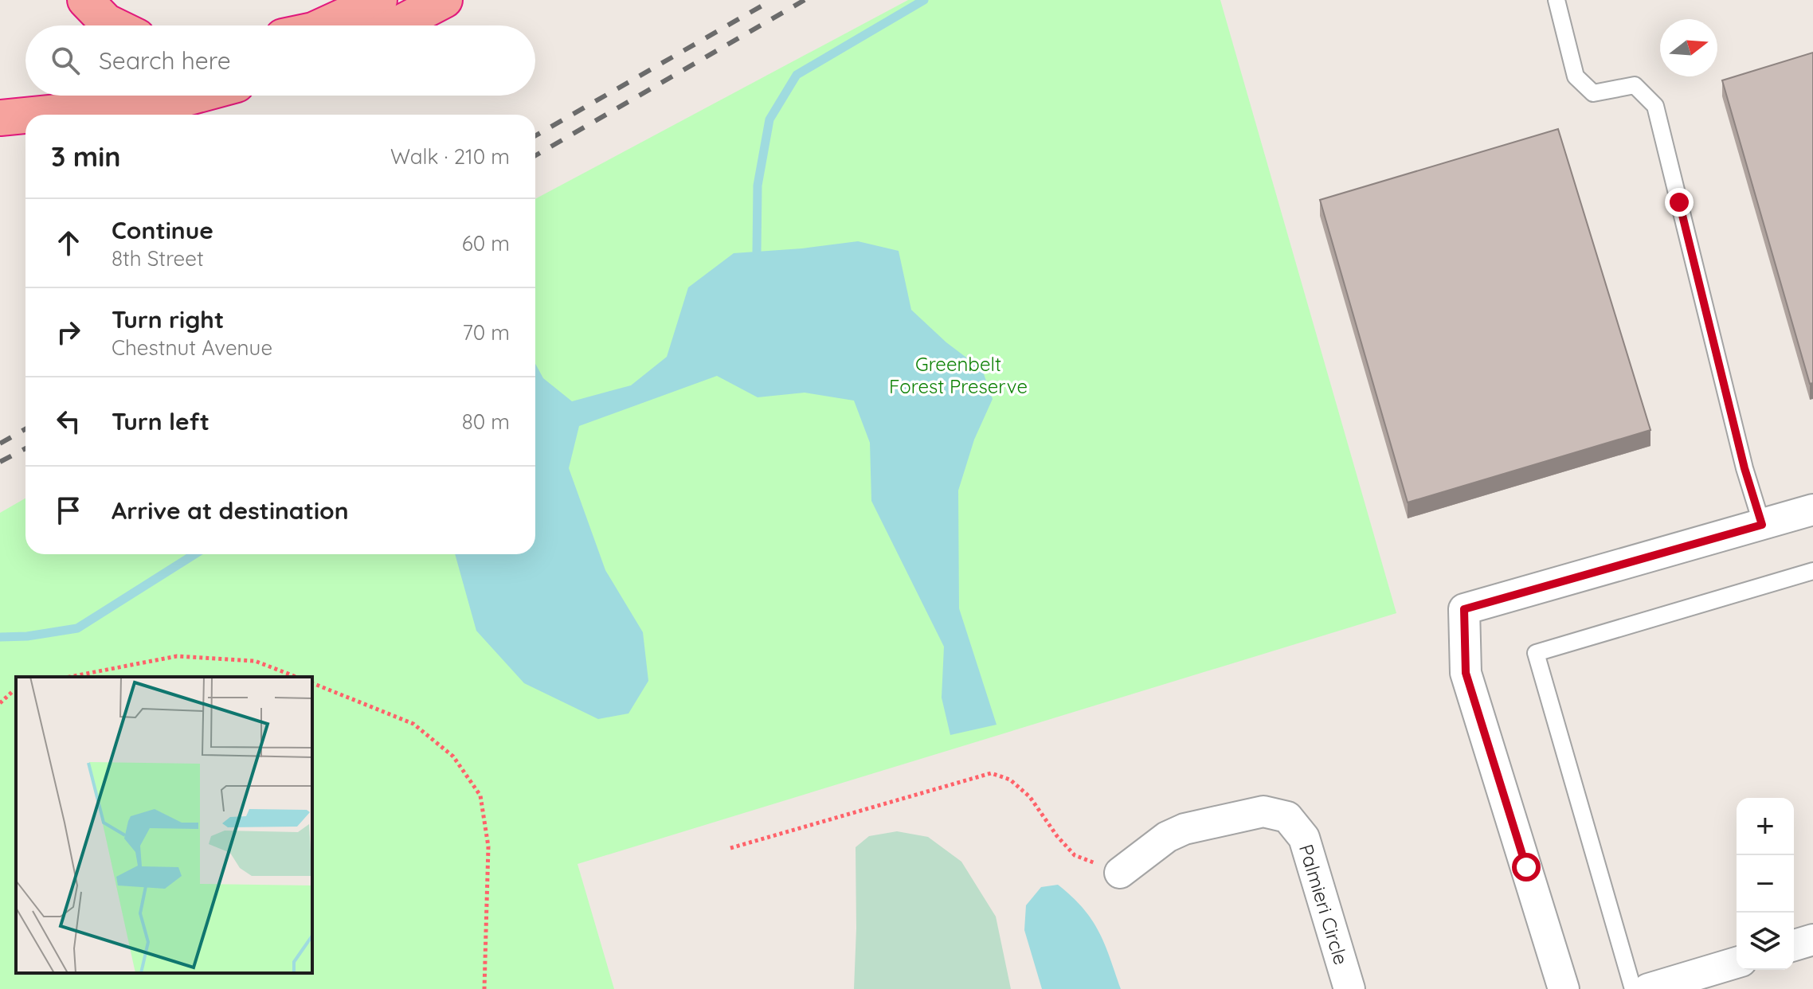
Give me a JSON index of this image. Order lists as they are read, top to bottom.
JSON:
{
  "streets": {
    "street": ["Palmieri Circle"]
  },
  "parks": ["Greenbelt Forest Preserve"],
  "north": "right",
  "page": {
    "search": "Search here",
    "heading": ["3 min", "Walk · 210 m"],
    "list": [
      ["Continue", "8th Street", "60 m"],
      ["Turn right", "Chestnut Avenue", "70 m"],
      ["Turn left", "80 m"],
      "Arrive at destination"
    ],
    "map_buttons": ["+", "−"]
  }
}
